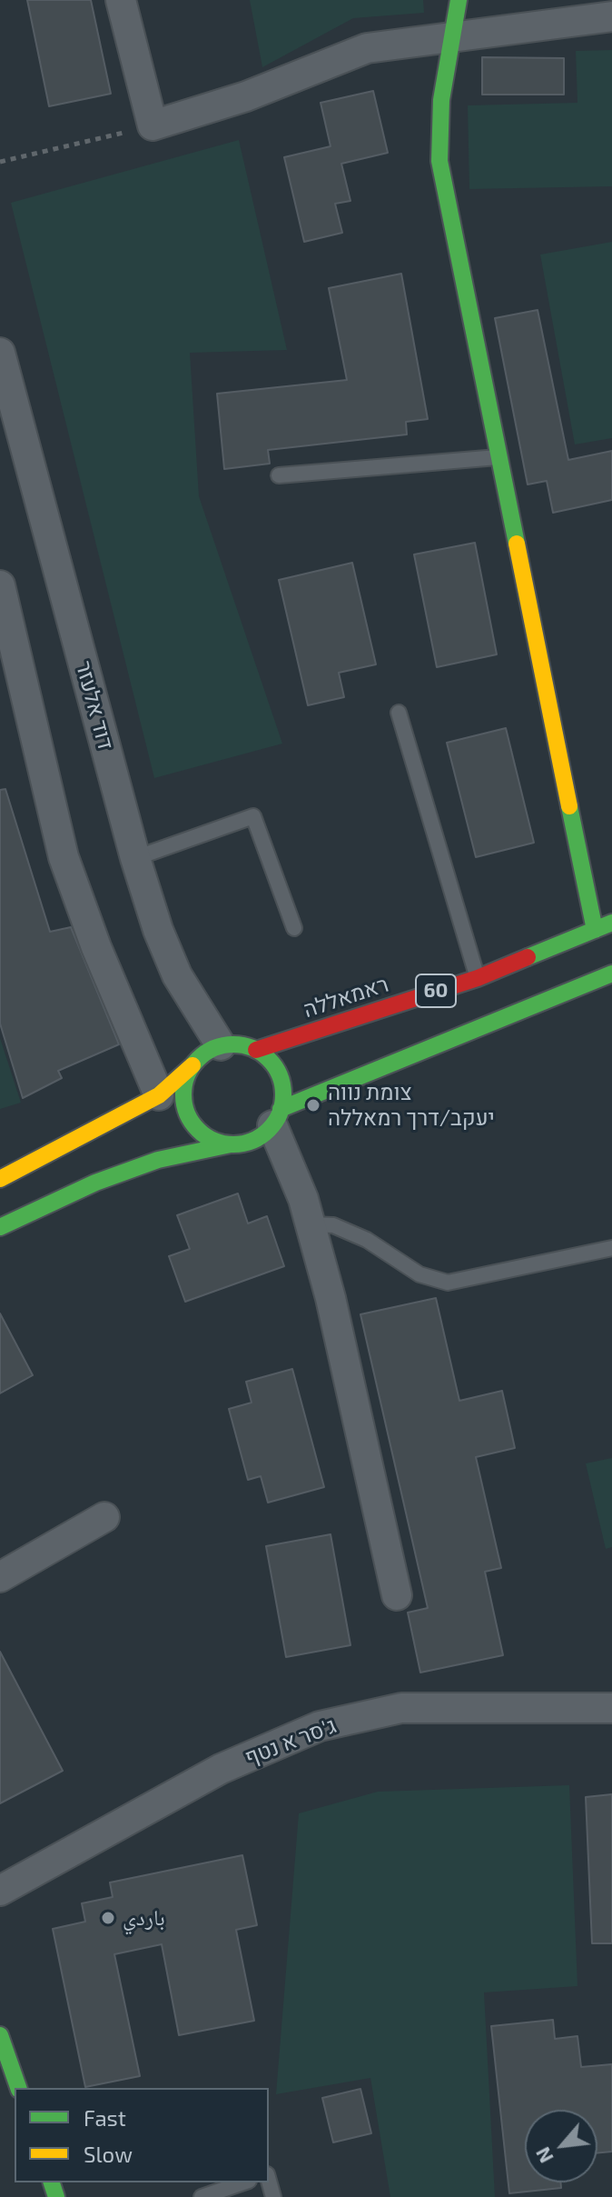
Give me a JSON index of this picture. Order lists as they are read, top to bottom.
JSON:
{
  "streets": {
    "main road": ["60", "ראמאללה"],
    "street": ["דוד אלעזר", "ג'סר א נטף"]
  },
  "crossings": [
    ["דוד אלעזר", "60"],
    ["דוד אלעזר", "ראמאללה"],
    ["60", "ראמאללה"]
  ],
  "places": ["צומת נווה יעקב/דרך רמאללה", "باردي"],
  "legend": ["Fast", "Slow"],
  "north": "bottom left"
}
